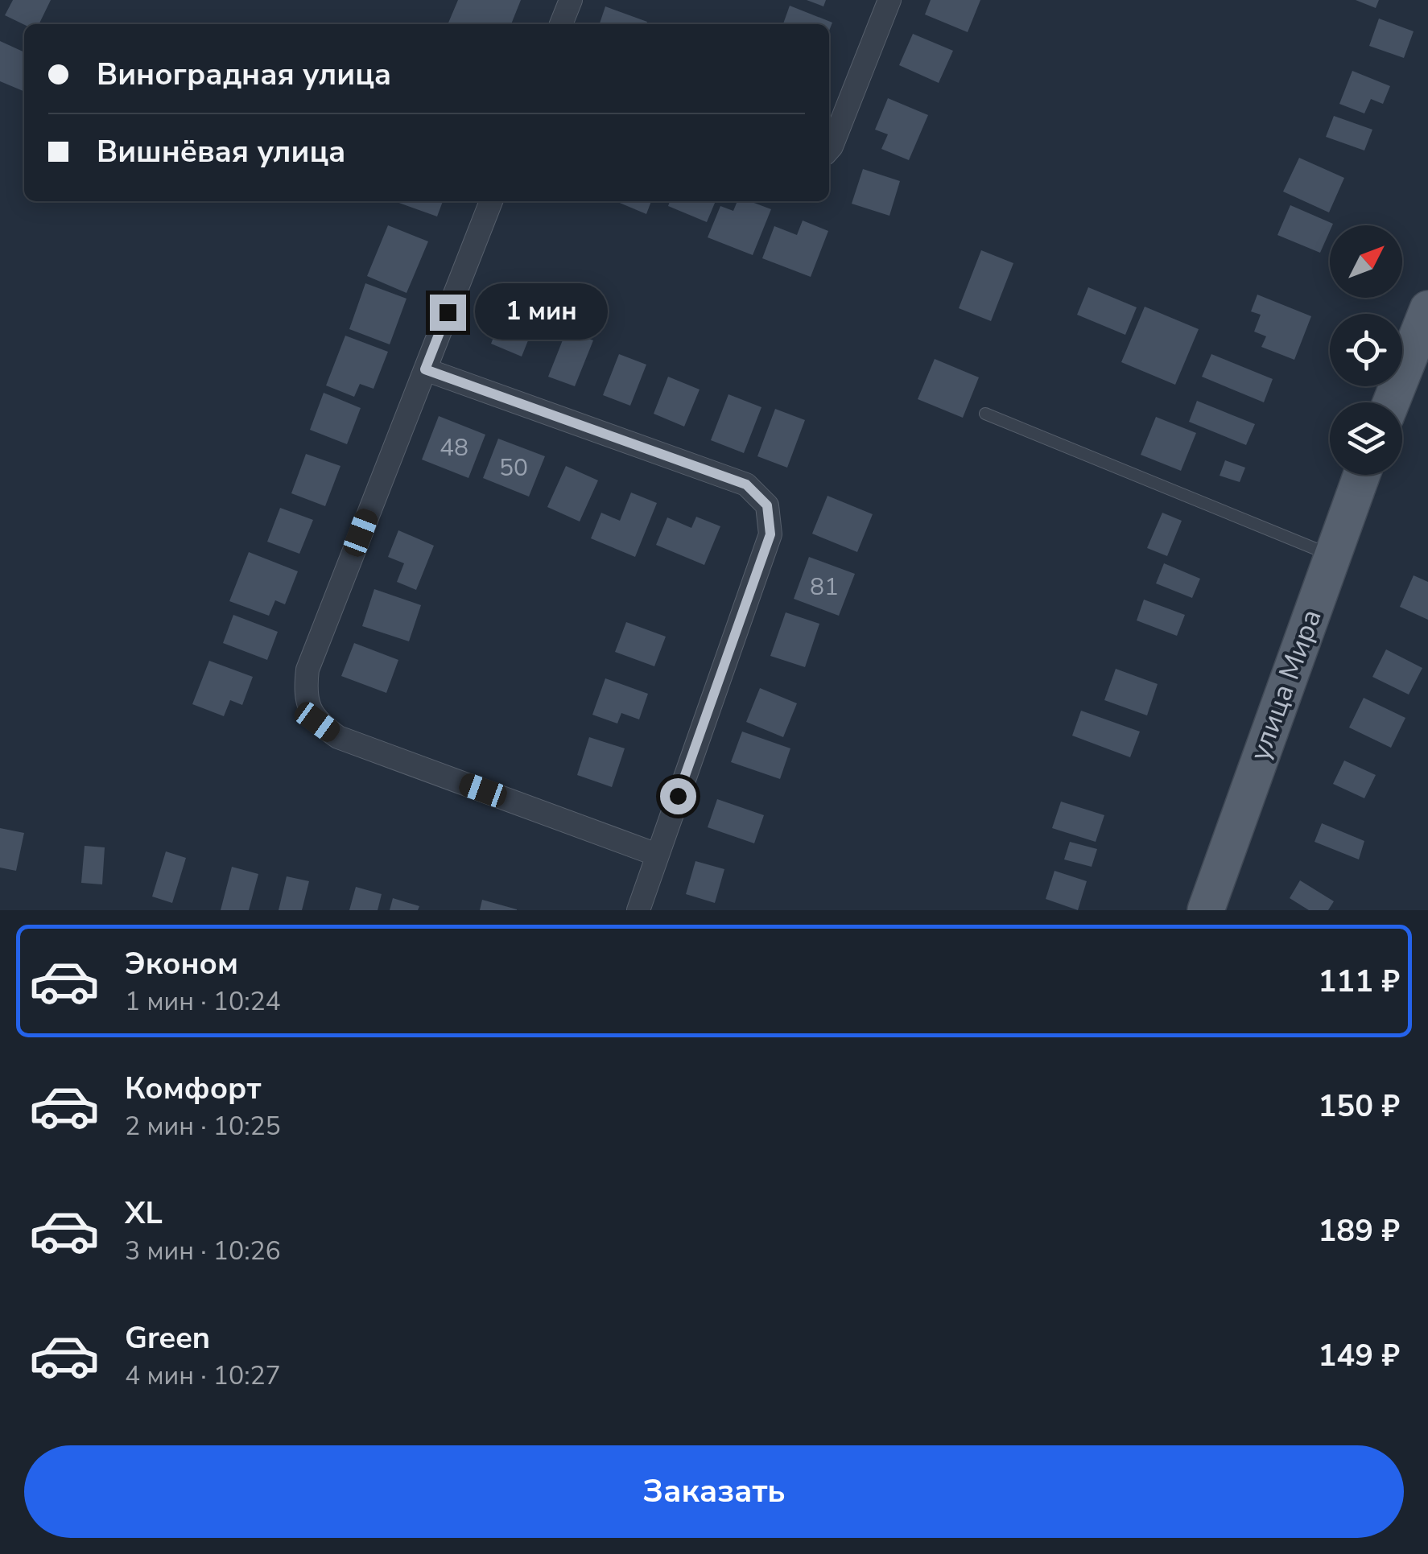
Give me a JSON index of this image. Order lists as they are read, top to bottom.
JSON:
{
  "streets": {
    "main road": ["улица Мира"]
  },
  "house_numbers": ["48", "50", "81"],
  "north": "top right",
  "page": {
    "banner": ["Виноградная улица", "Вишнёвая улица"],
    "bubble": "1 мин",
    "list": [
      {
        "name": "Эконом",
        "note": "1 мин · 10:24",
        "value": "111 ₽"
      },
      {
        "name": "Комфорт",
        "note": "2 мин · 10:25",
        "value": "150 ₽"
      },
      {
        "name": "XL",
        "note": "3 мин · 10:26",
        "value": "189 ₽"
      },
      {
        "name": "Green",
        "note": "4 мин · 10:27",
        "value": "149 ₽"
      }
    ],
    "buttons": "Заказать"
  }
}
